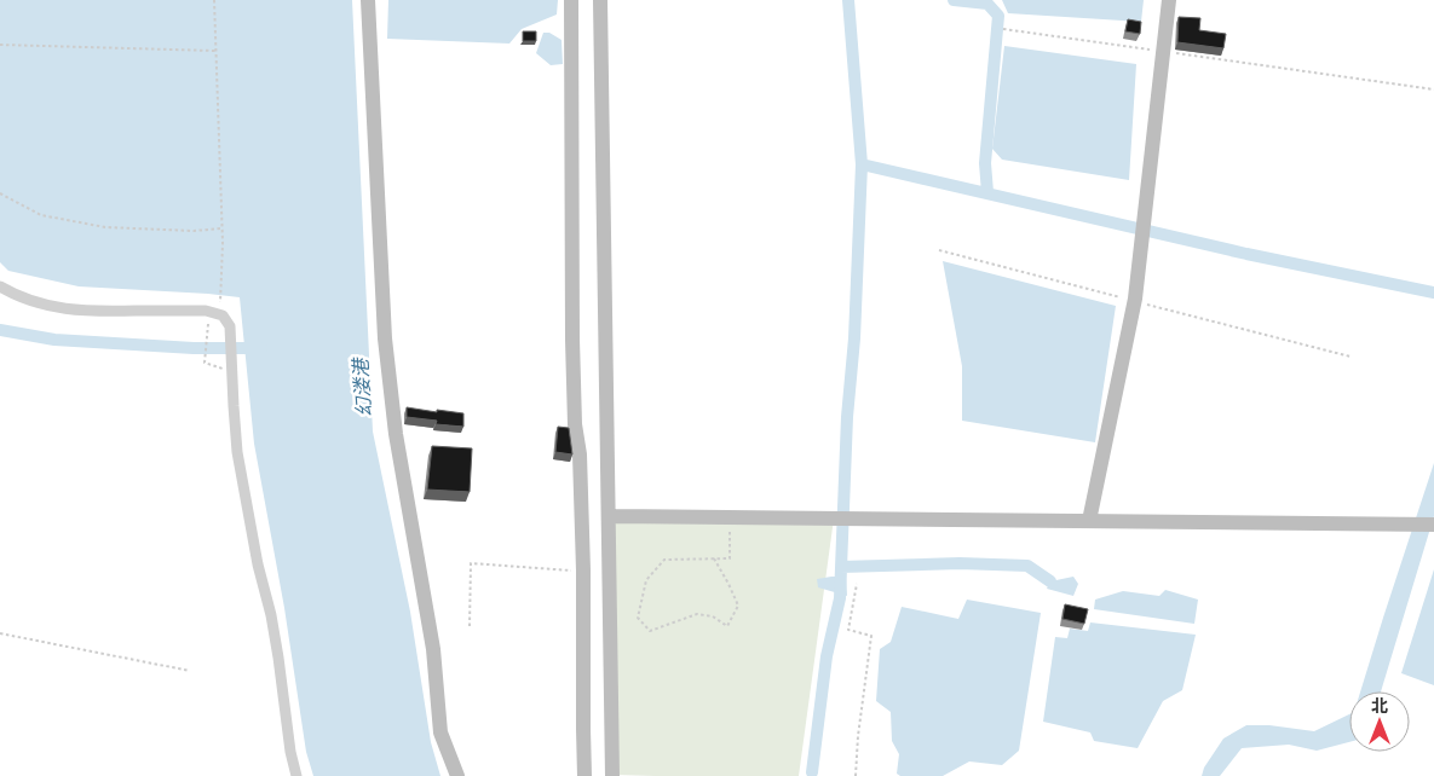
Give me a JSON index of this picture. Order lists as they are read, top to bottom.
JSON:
{
  "water": ["幻溇港"],
  "north": "top"
}
